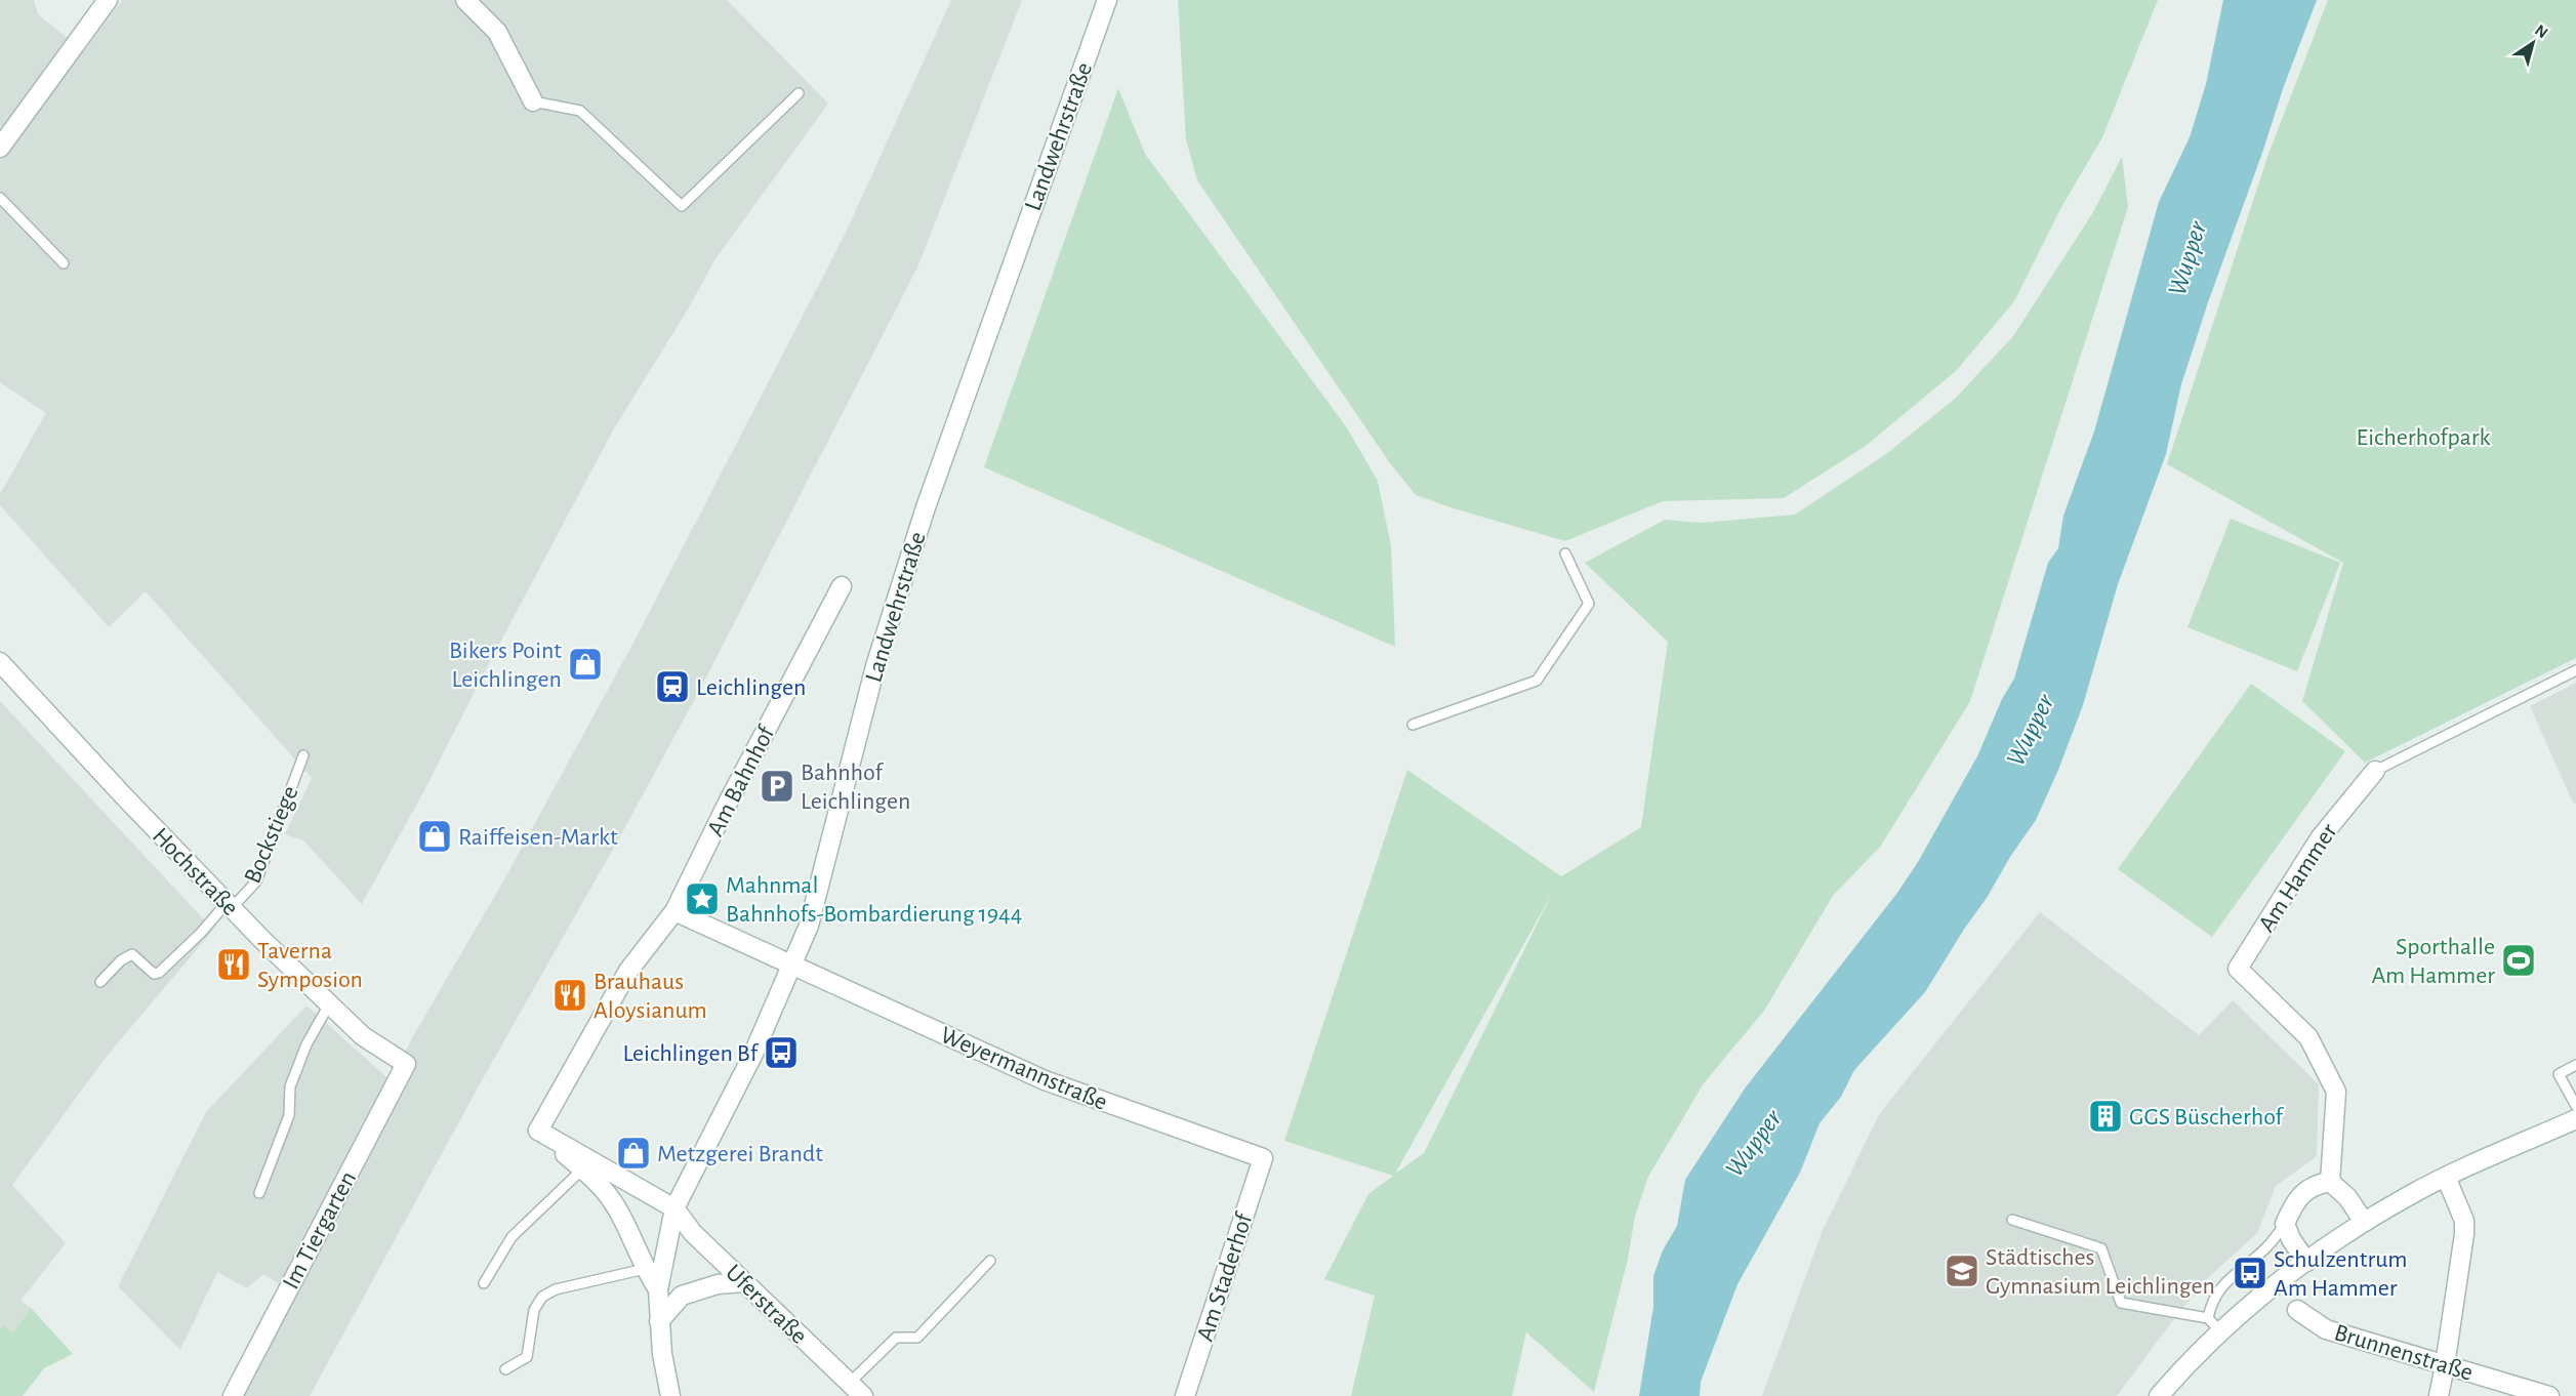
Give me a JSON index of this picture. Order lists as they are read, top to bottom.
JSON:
{
  "streets": {
    "street": [
      "Landwehrstraße",
      "Am Bahnhof",
      "Hochstraße",
      "Am Hammer",
      "Weyermannstraße",
      "Im Tiergarten",
      "Am Staderhof",
      "Uferstraße",
      "Brunnenstraße"
    ],
    "lane": ["Bockstiege"]
  },
  "crossings": [
    ["Landwehrstraße", "Weyermannstraße"],
    ["Landwehrstraße", "Uferstraße"],
    ["Bockstiege", "Hochstraße"],
    ["Hochstraße", "Im Tiergarten"],
    ["Weyermannstraße", "Am Staderhof"]
  ],
  "water": ["Wupper"],
  "parks": ["Eicherhofpark"],
  "places": {
    "shop": ["Bikers Point Leichlingen", "Raiffeisen-Markt", "Metzgerei Brandt"],
    "station": ["Leichlingen"],
    "parking": ["Bahnhof Leichlingen"],
    "place": ["Mahnmal Bahnhofs-Bombardierung 1944"],
    "sports": ["Sporthalle Am Hammer"],
    "restaurant": ["Taverna Symposion", "Brauhaus Aloysianum"],
    "bus stop": ["Leichlingen Bf", "Schulzentrum Am Hammer"],
    "building": ["GGS Büscherhof"],
    "school or university": ["Städtisches Gymnasium Leichlingen"]
  },
  "north": "top right"
}
